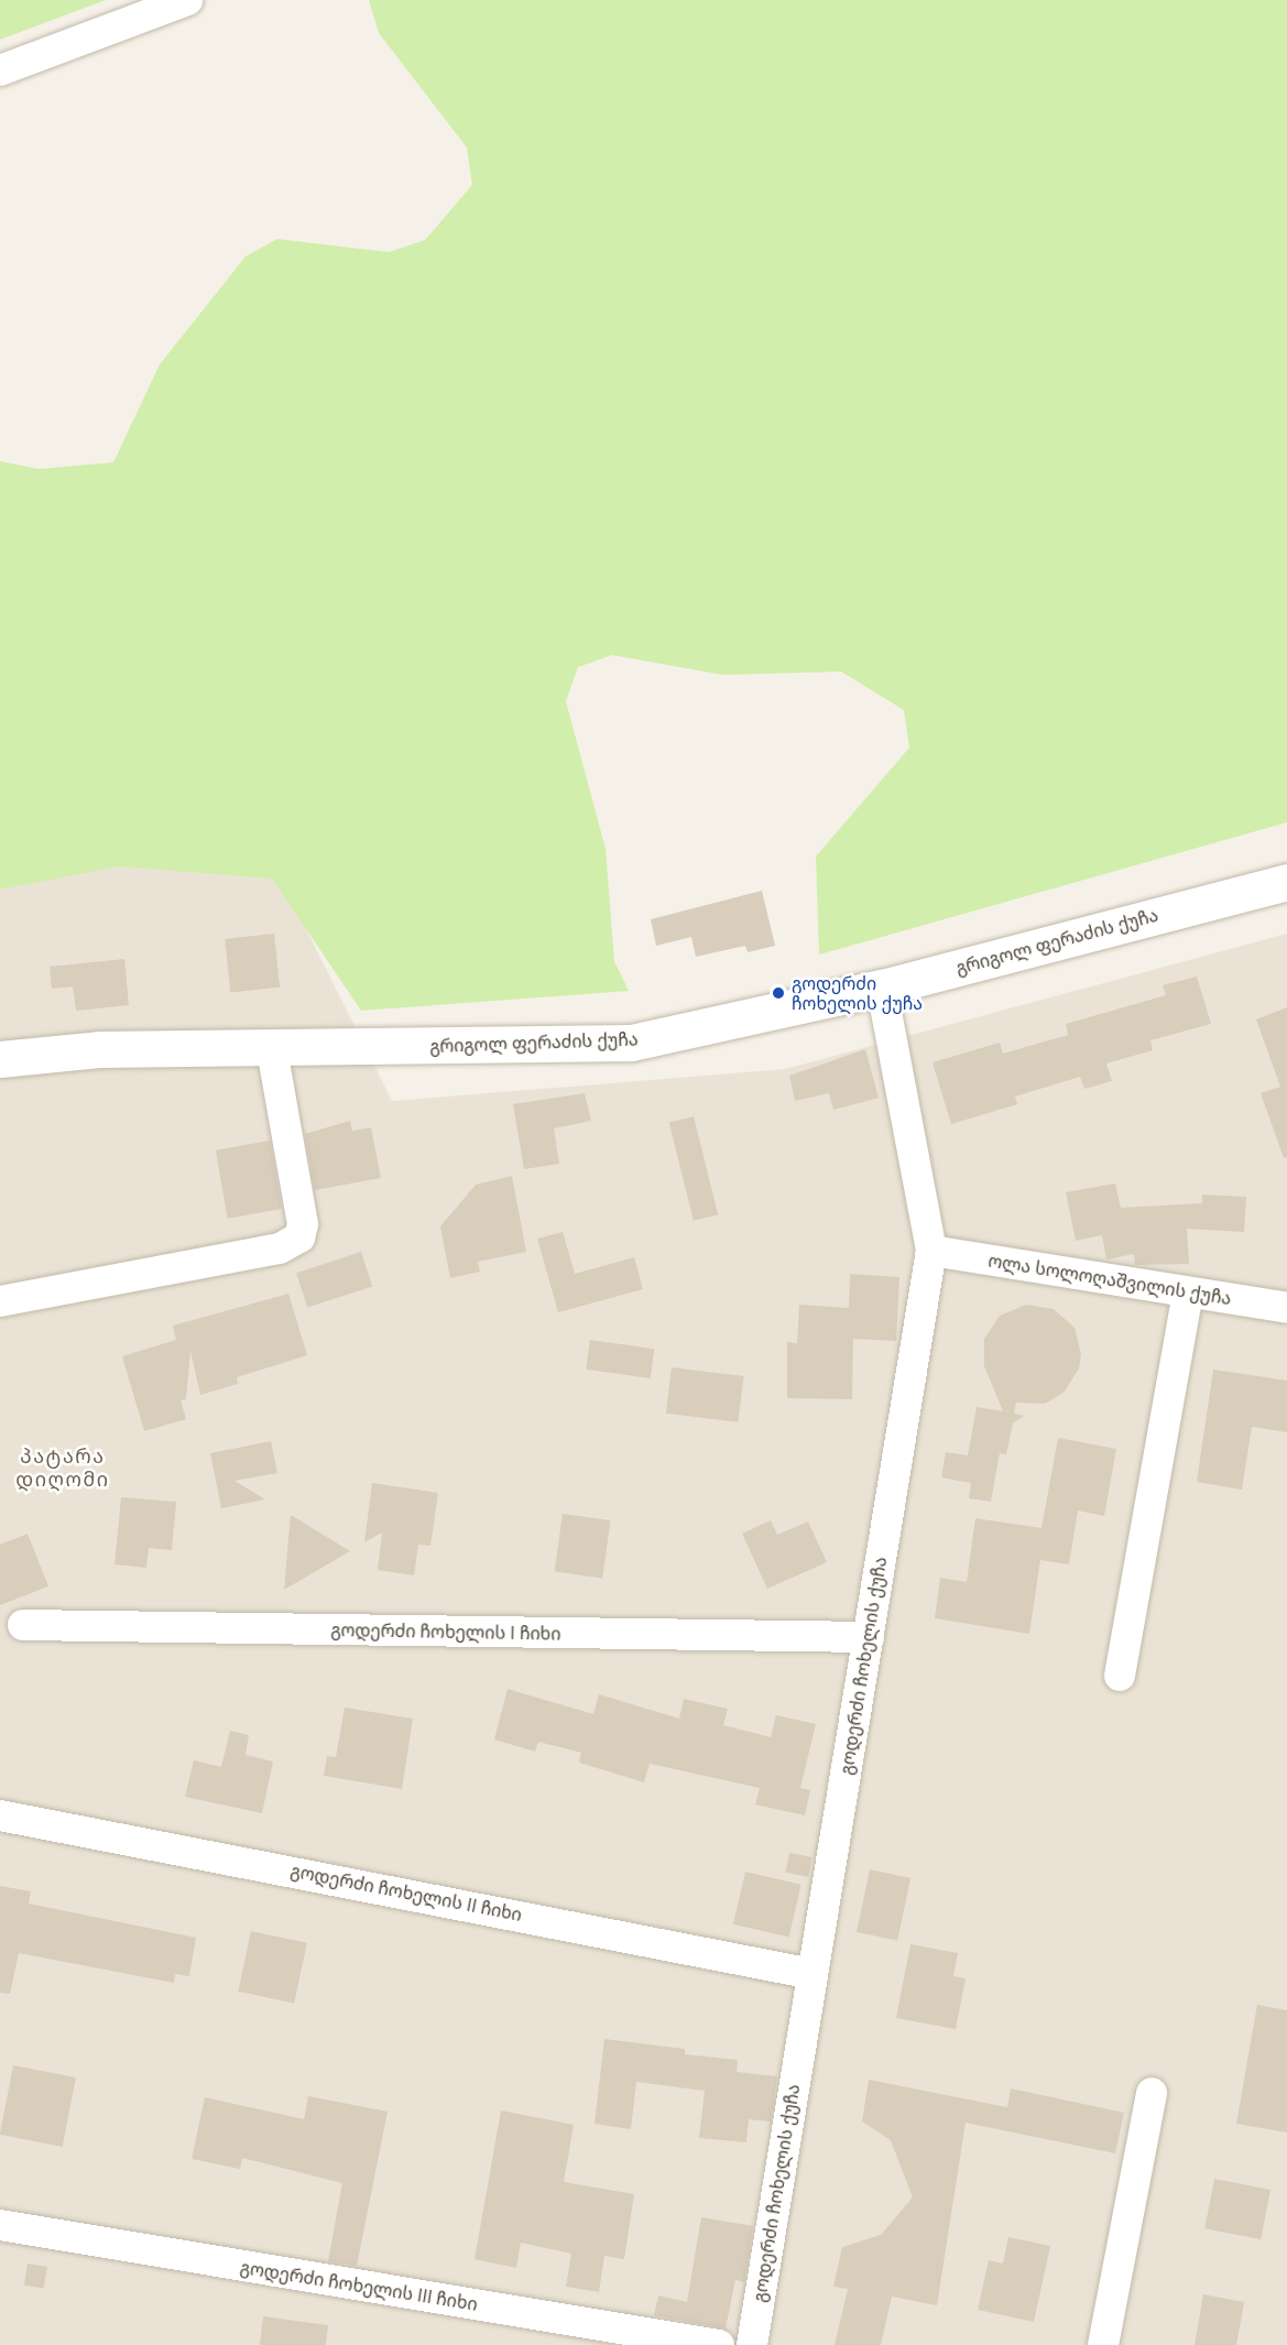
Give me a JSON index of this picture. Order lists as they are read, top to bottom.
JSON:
{
  "streets": {
    "street": [
      "გრიგოლ ფერაძის ქუჩა",
      "ოლა სოლოღაშვილის ქუჩა",
      "გოდერძი ჩოხელის I ჩიხი",
      "გოდერძი ჩოხელის ქუჩა",
      "გოდერძი ჩოხელის II ჩიხი",
      "გოდერძი ჩოხელის III ჩიხი"
    ]
  },
  "crossings": [
    ["გრიგოლ ფერაძის ქუჩა", "გოდერძი ჩოხელის ქუჩა"],
    ["ოლა სოლოღაშვილის ქუჩა", "გოდერძი ჩოხელის ქუჩა"],
    ["გოდერძი ჩოხელის I ჩიხი", "გოდერძი ჩოხელის ქუჩა"],
    ["გოდერძი ჩოხელის ქუჩა", "გოდერძი ჩოხელის II ჩიხი"]
  ],
  "districts": ["პატარა დიღომი"],
  "places": ["გოდერძი ჩოხელის ქუჩა"]
}
